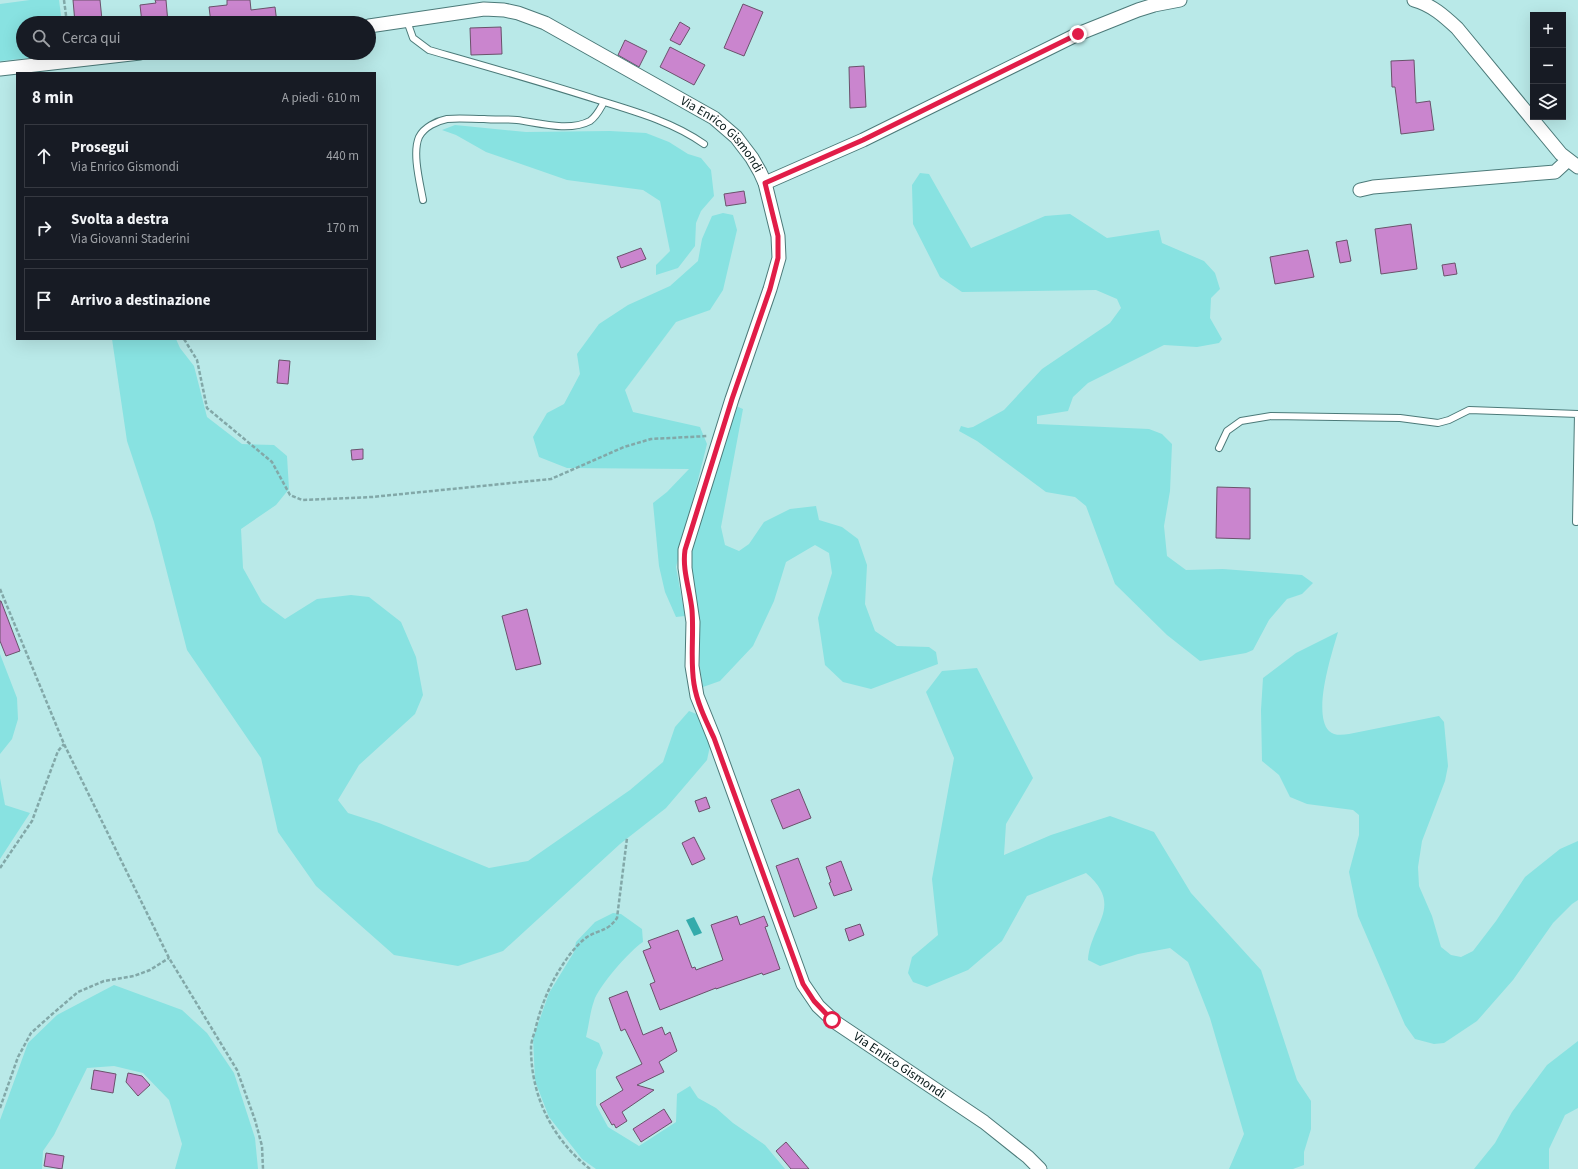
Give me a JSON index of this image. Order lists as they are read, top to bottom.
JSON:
{
  "streets": {
    "street": ["Via Enrico Gismondi"]
  },
  "page": {
    "map_buttons": ["+", "−"],
    "search": "Cerca qui",
    "heading": ["8 min", "A piedi · 610 m"],
    "list": [
      ["Prosegui", "Via Enrico Gismondi", "440 m"],
      ["Svolta a destra", "Via Giovanni Staderini", "170 m"],
      "Arrivo a destinazione"
    ]
  }
}
